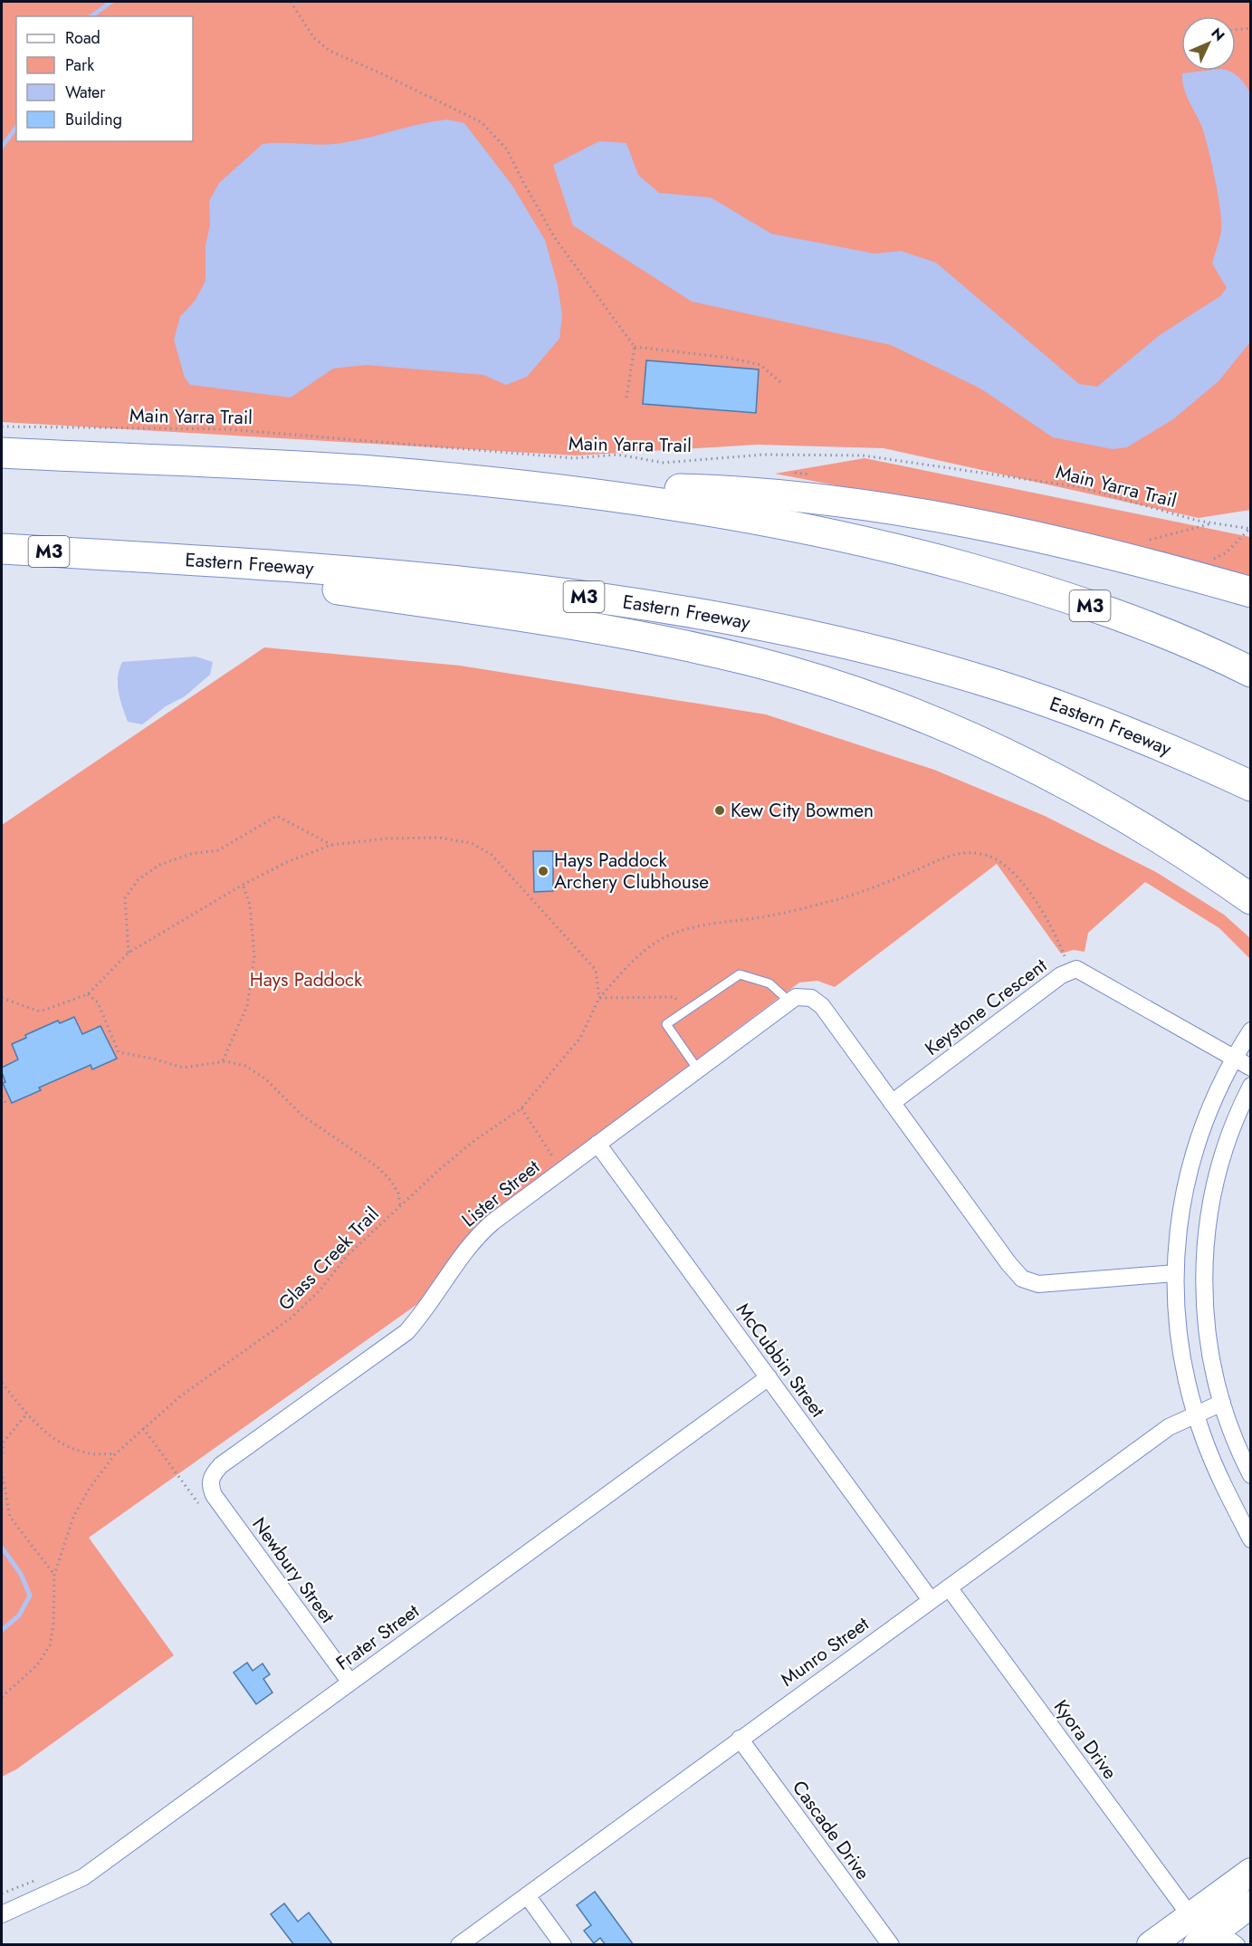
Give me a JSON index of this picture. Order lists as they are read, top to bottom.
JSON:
{
  "streets": {
    "highway": ["M3", "Eastern Freeway"],
    "street": [
      "Keystone Crescent",
      "Lister Street",
      "McCubbin Street",
      "Newbury Street",
      "Frater Street",
      "Munro Street",
      "Kyora Drive",
      "Cascade Drive"
    ],
    "path": ["Main Yarra Trail", "Glass Creek Trail"]
  },
  "crossings": [
    ["Keystone Crescent", "Glass Creek Trail"],
    ["Lister Street", "McCubbin Street"],
    ["Lister Street", "Newbury Street"],
    ["McCubbin Street", "Frater Street"],
    ["McCubbin Street", "Munro Street"],
    ["Newbury Street", "Frater Street"],
    ["Munro Street", "Kyora Drive"],
    ["Munro Street", "Cascade Drive"]
  ],
  "parks": ["Hays Paddock"],
  "places": ["Kew City Bowmen", "Hays Paddock Archery Clubhouse"],
  "legend": [
    "Road",
    "Park",
    "Water",
    "Building"
  ],
  "north": "top right"
}
